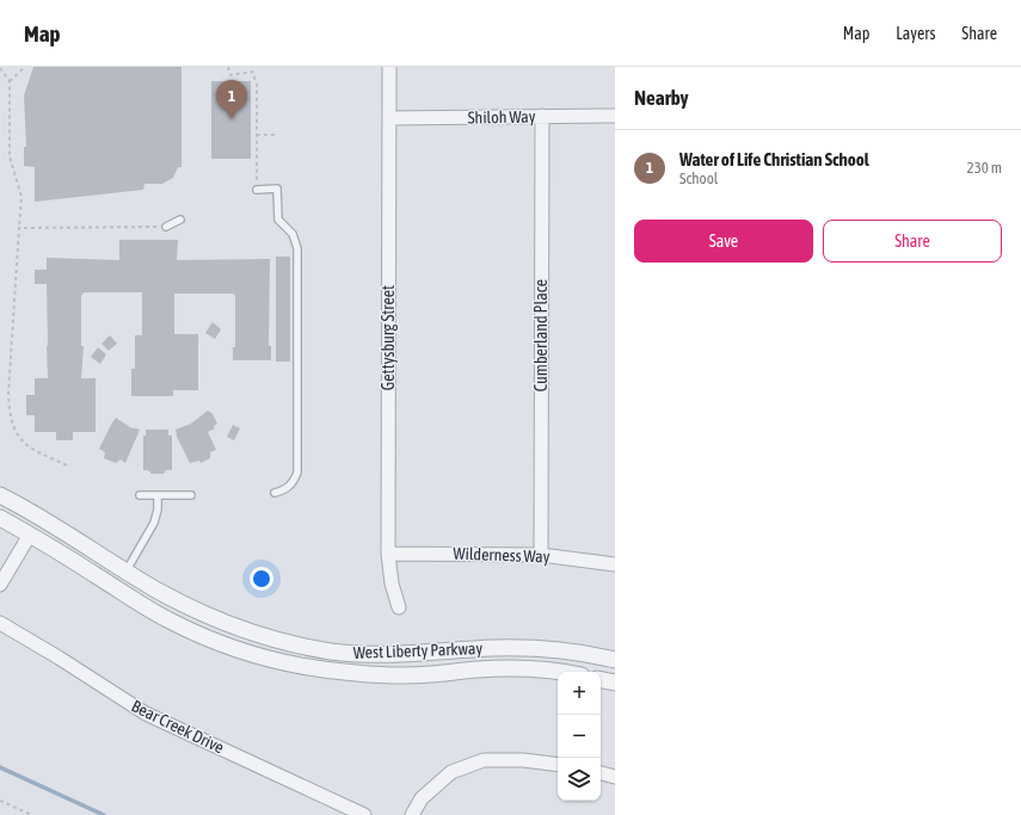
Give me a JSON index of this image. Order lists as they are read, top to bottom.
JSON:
{
  "streets": {
    "street": [
      "Shiloh Way",
      "Cumberland Place",
      "Gettysburg Street",
      "Wilderness Way",
      "West Liberty Parkway",
      "Bear Creek Drive"
    ]
  },
  "crossings": [
    ["Shiloh Way", "Cumberland Place"],
    ["Shiloh Way", "Gettysburg Street"],
    ["Cumberland Place", "Wilderness Way"],
    ["Gettysburg Street", "Wilderness Way"]
  ],
  "page": {
    "header": "Map",
    "nav": ["Map", "Layers", "Share"],
    "heading": "Nearby",
    "pins": "1",
    "list": [
      {
        "mark": "1",
        "name": "Water of Life Christian School",
        "note": "School",
        "value": "230 m"
      }
    ],
    "buttons": ["Save", "Share"],
    "map_buttons": ["+", "−"]
  }
}
